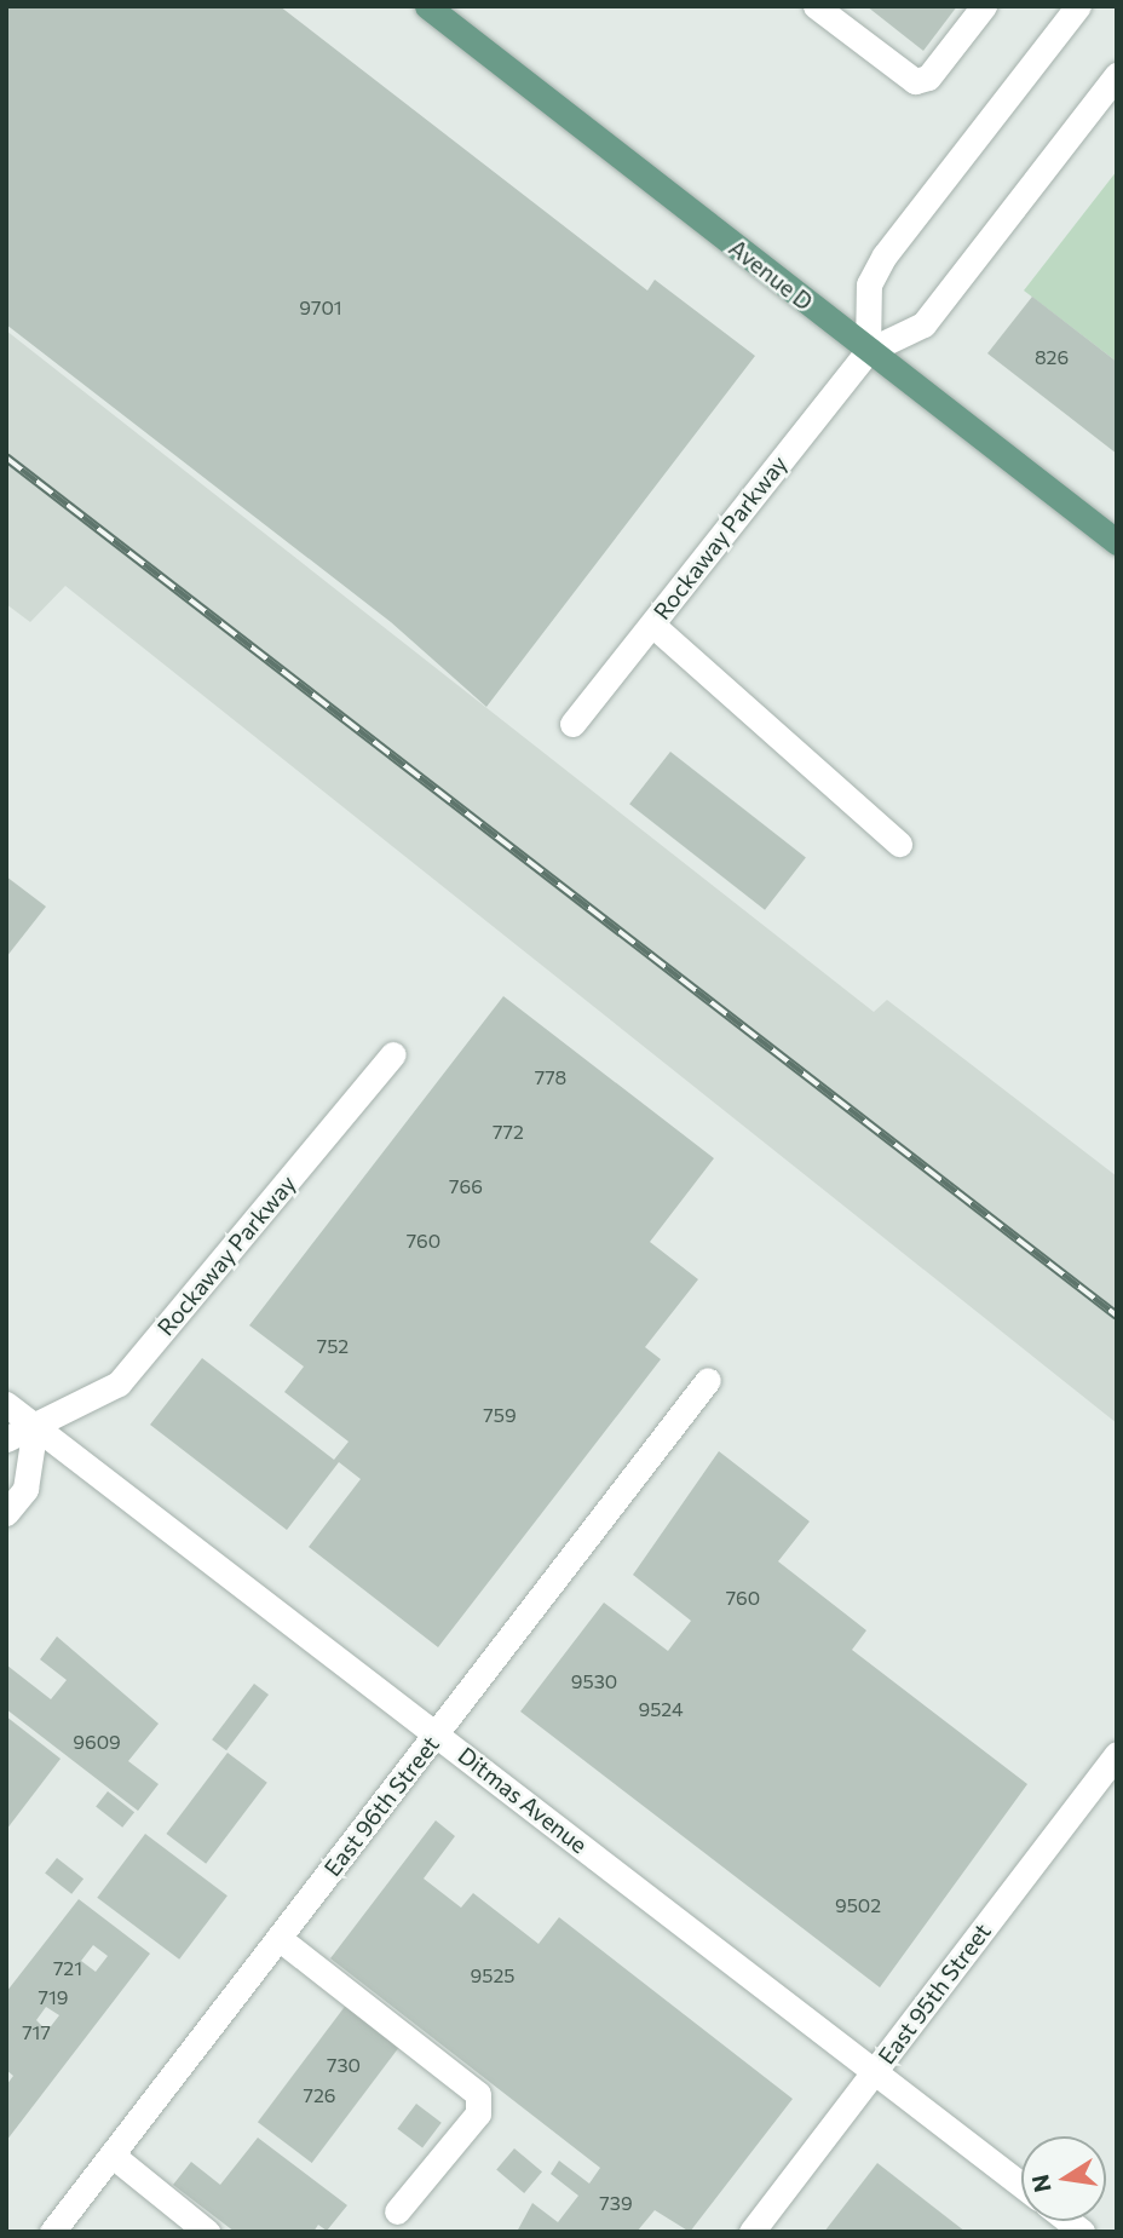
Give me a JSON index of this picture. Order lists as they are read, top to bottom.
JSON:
{
  "streets": {
    "main road": ["Avenue D"],
    "street": [
      "Rockaway Parkway",
      "Ditmas Avenue",
      "East 96th Street",
      "East 95th Street"
    ]
  },
  "crossings": [
    ["Avenue D", "Rockaway Parkway"],
    ["Rockaway Parkway", "Ditmas Avenue"],
    ["Ditmas Avenue", "East 96th Street"],
    ["Ditmas Avenue", "East 95th Street"]
  ],
  "house_numbers": [
    "9701",
    "826",
    "778",
    "772",
    "766",
    "760",
    "752",
    "759",
    "760",
    "9530",
    "9524",
    "9609",
    "9502",
    "721",
    "9525",
    "719",
    "717",
    "730",
    "726",
    "739"
  ],
  "north": "left"
}
